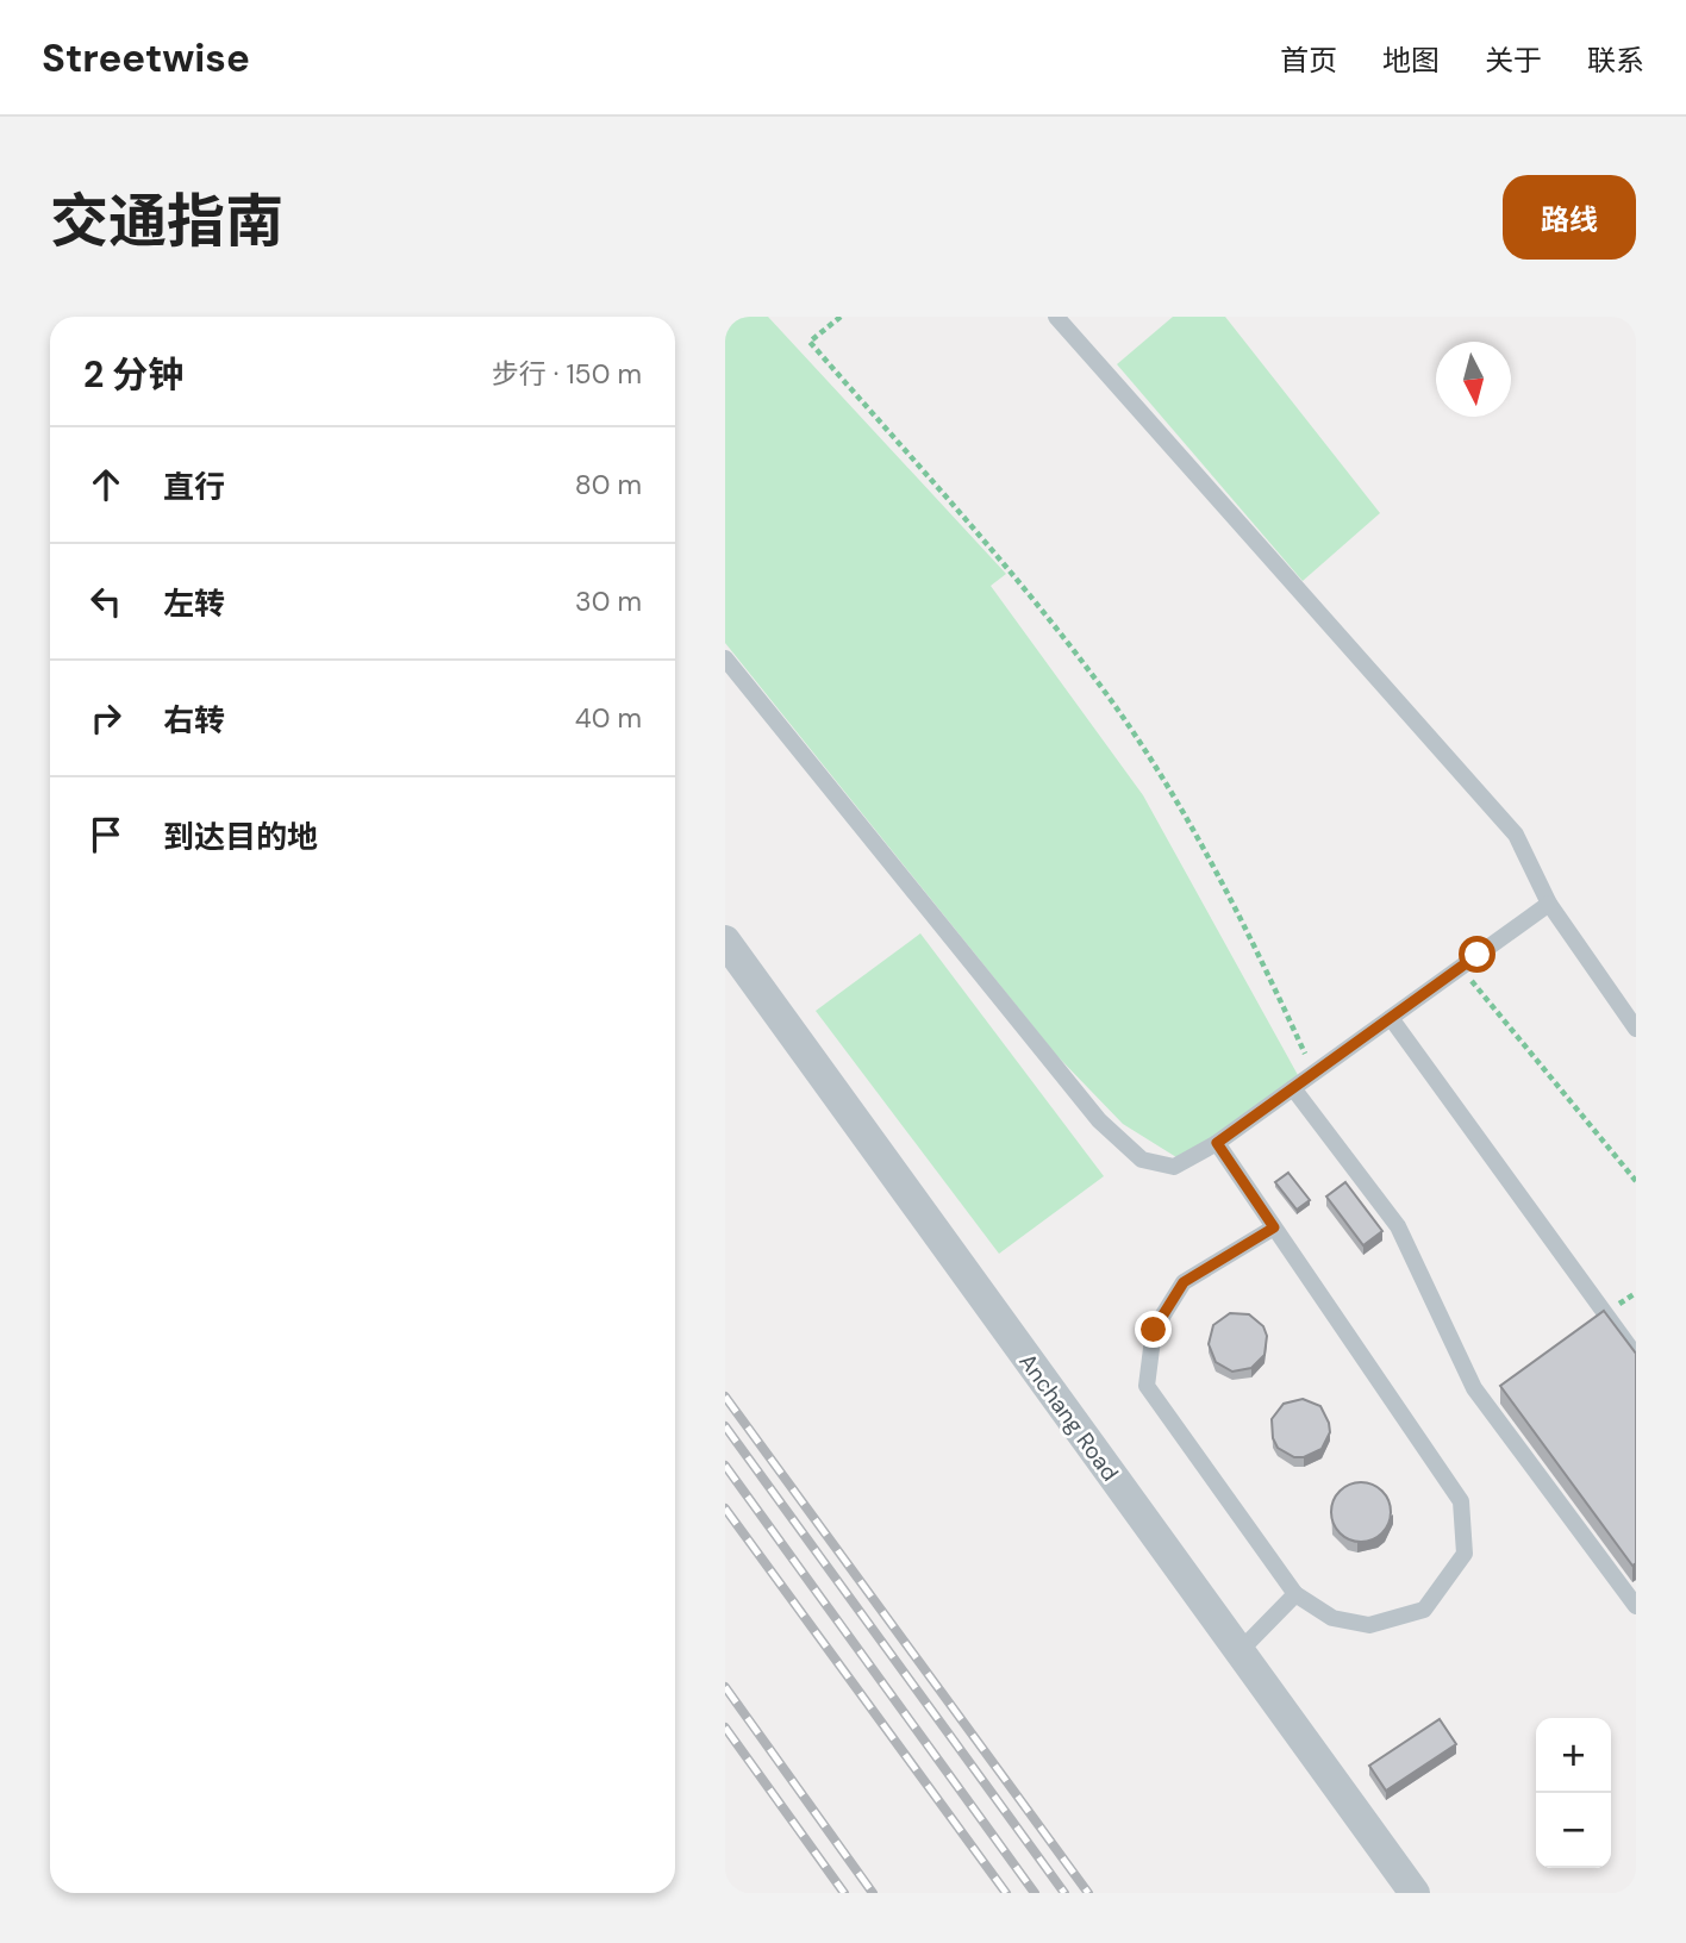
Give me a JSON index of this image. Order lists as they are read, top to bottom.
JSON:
{
  "streets": {
    "street": ["Anchang Road"]
  },
  "north": "bottom",
  "page": {
    "header": "Streetwise",
    "nav": [
      "首页",
      "地图",
      "关于",
      "联系"
    ],
    "title": "交通指南",
    "buttons": "路线",
    "heading": ["2 分钟", "步行 · 150 m"],
    "list": [
      ["直行", "80 m"],
      ["左转", "30 m"],
      ["右转", "40 m"],
      "到达目的地"
    ],
    "map_buttons": ["+", "−"]
  }
}
